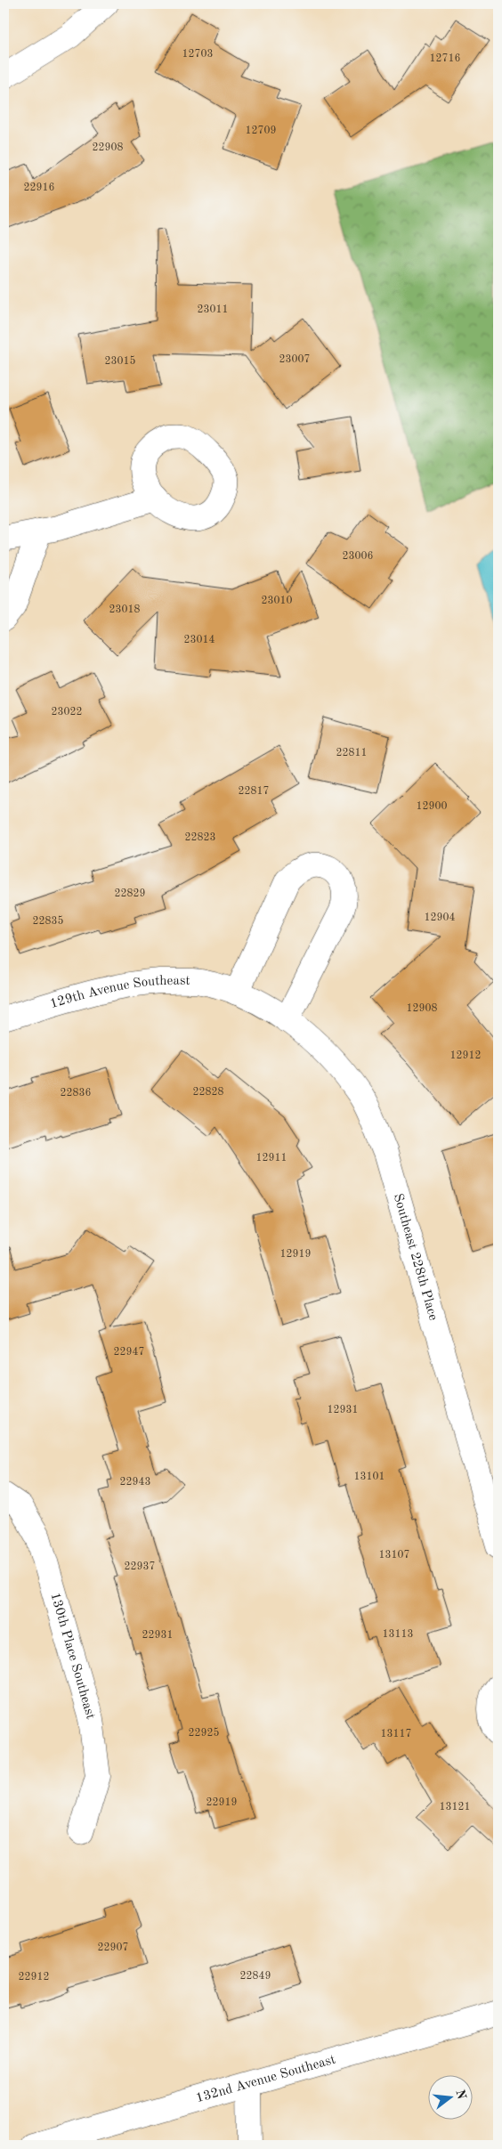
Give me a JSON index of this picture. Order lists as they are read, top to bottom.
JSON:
{
  "streets": {
    "street": [
      "129th Avenue Southeast",
      "Southeast 228th Place",
      "130th Place Southeast",
      "132nd Avenue Southeast"
    ]
  },
  "crossings": [
    ["129th Avenue Southeast", "Southeast 228th Place"]
  ],
  "house_numbers": [
    "12703",
    "12716",
    "12709",
    "22908",
    "22916",
    "23011",
    "23007",
    "23015",
    "23006",
    "23010",
    "23018",
    "23014",
    "23022",
    "22811",
    "22817",
    "12900",
    "22823",
    "22829",
    "12904",
    "22835",
    "12908",
    "12912",
    "22828",
    "22836",
    "12911",
    "12919",
    "22947",
    "12931",
    "13101",
    "22943",
    "13107",
    "22937",
    "13113",
    "22931",
    "22925",
    "13117",
    "22919",
    "13121",
    "22907",
    "22849",
    "22912"
  ],
  "north": "right"
}
